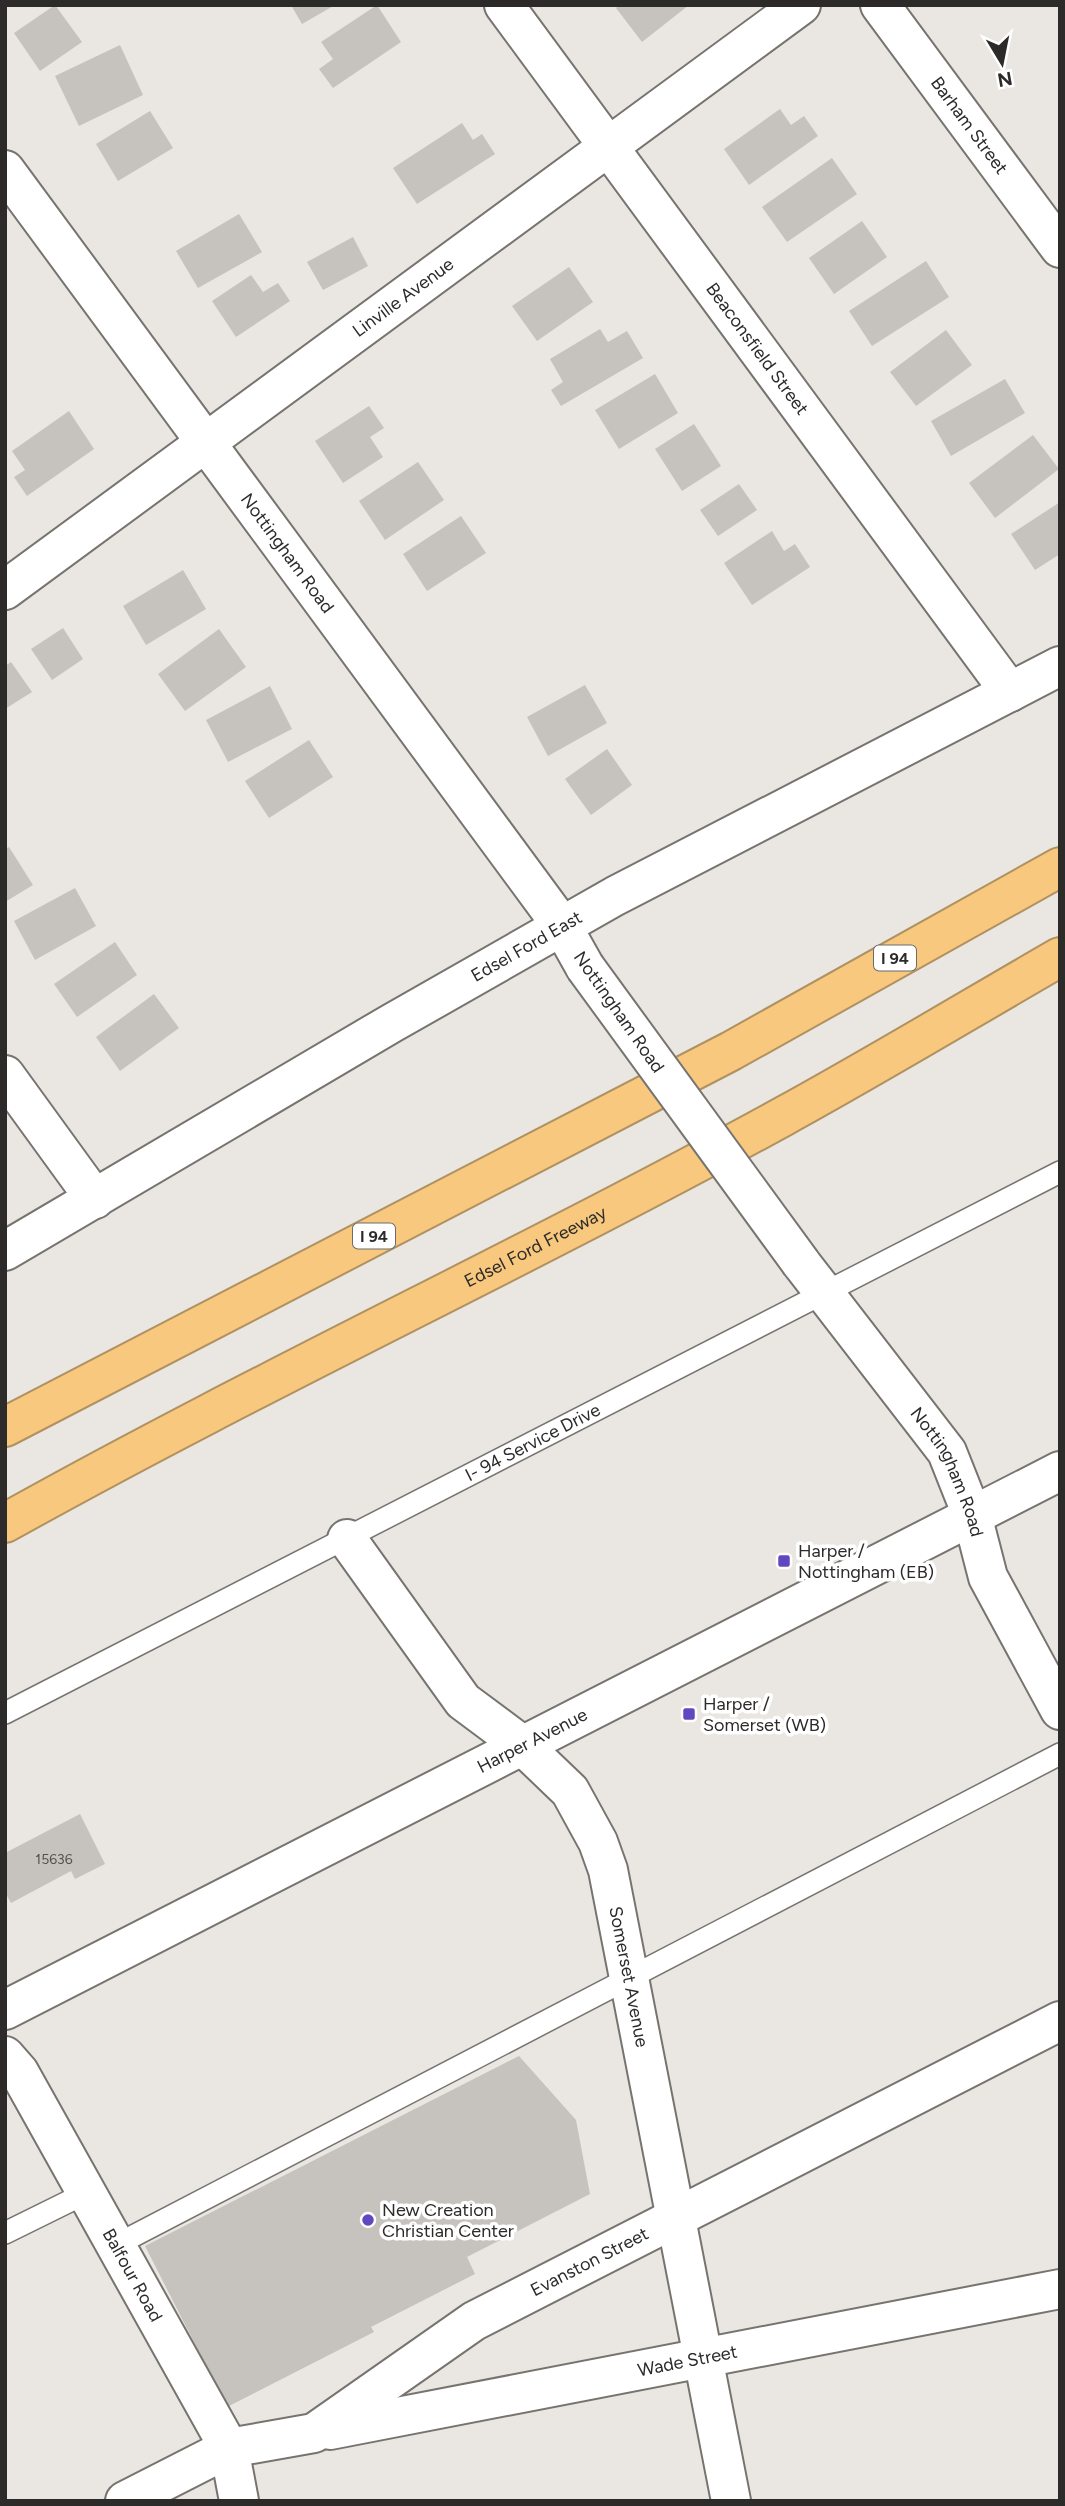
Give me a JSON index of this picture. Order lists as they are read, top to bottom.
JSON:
{
  "streets": {
    "highway": ["I 94", "Edsel Ford Freeway"],
    "street": [
      "Barham Street",
      "Linville Avenue",
      "Beaconsfield Street",
      "Nottingham Road",
      "Edsel Ford East",
      "Harper Avenue",
      "Somerset Avenue",
      "Evanston Street",
      "Balfour Road",
      "Wade Street"
    ],
    "lane": ["I- 94 Service Drive"]
  },
  "crossings": [
    ["Linville Avenue", "Beaconsfield Street"],
    ["Linville Avenue", "Nottingham Road"],
    ["Beaconsfield Street", "Edsel Ford East"],
    ["Nottingham Road", "Edsel Ford East"],
    ["Nottingham Road", "I- 94 Service Drive"],
    ["Nottingham Road", "Harper Avenue"],
    ["I- 94 Service Drive", "Somerset Avenue"],
    ["Harper Avenue", "Somerset Avenue"],
    ["Somerset Avenue", "Evanston Street"],
    ["Somerset Avenue", "Wade Street"],
    ["Evanston Street", "Balfour Road"],
    ["Evanston Street", "Wade Street"]
  ],
  "places": {
    "transit": ["Harper / Nottingham (EB)", "Harper / Somerset (WB)"],
    "other": ["New Creation Christian Center"]
  },
  "house_numbers": ["15636"],
  "north": "bottom"
}
